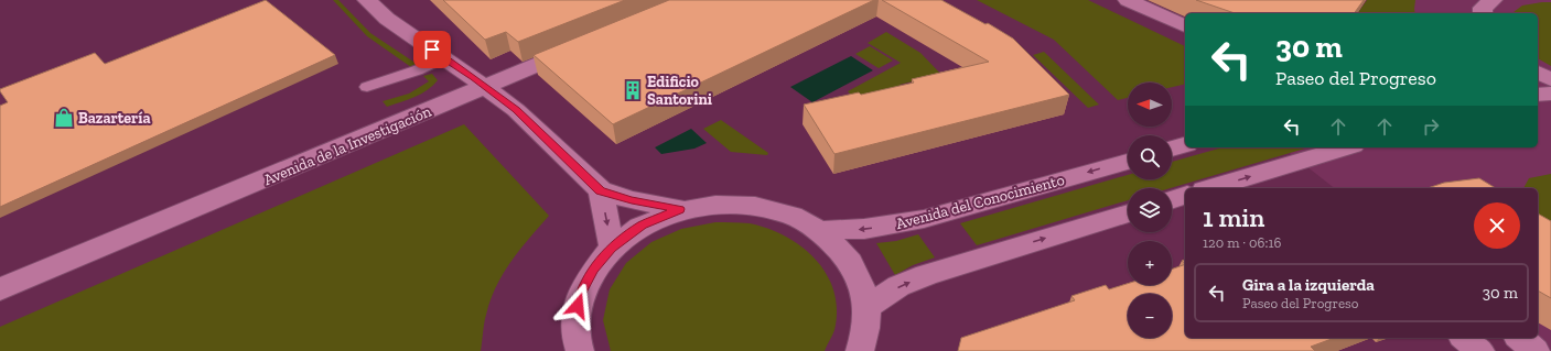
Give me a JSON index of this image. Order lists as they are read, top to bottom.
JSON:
{
  "streets": {
    "street": ["Avenida de la Investigación", "Avenida del Conocimiento"]
  },
  "places": {
    "building": ["Edificio Santorini"],
    "shop": ["Bazartería"]
  },
  "north": "left",
  "page": {
    "turn": ["30 m", "Paseo del Progreso"],
    "map_buttons": ["+", "−"],
    "heading": ["1 min", "120 m · 06:16"],
    "list": [
      {
        "name": "Gira a la izquierda",
        "note": "Paseo del Progreso",
        "value": "30 m"
      }
    ]
  }
}
